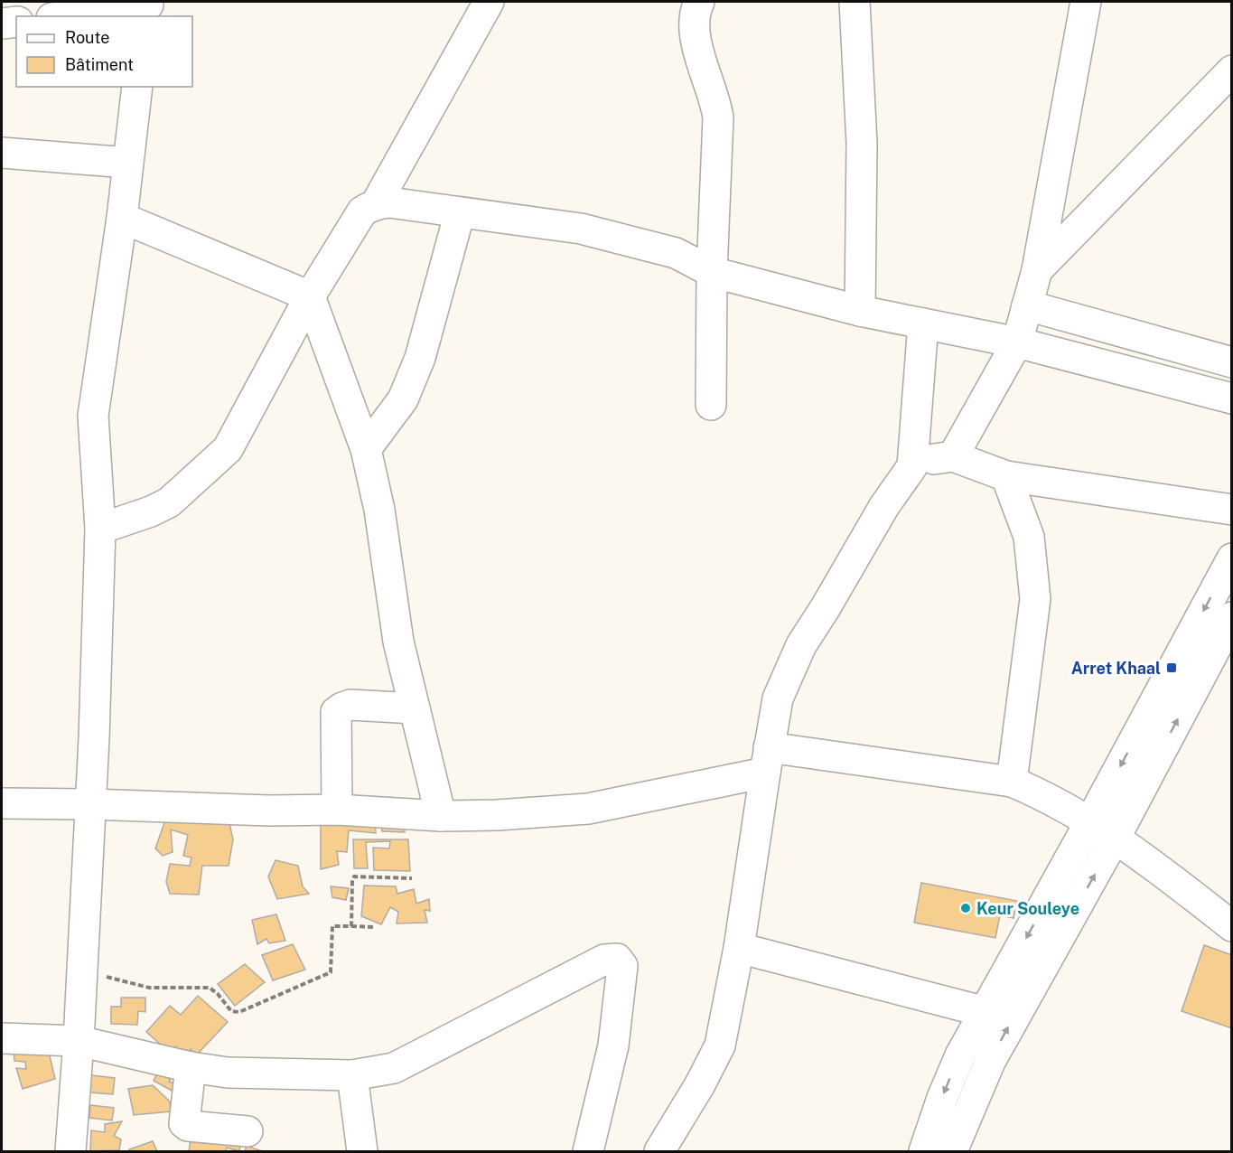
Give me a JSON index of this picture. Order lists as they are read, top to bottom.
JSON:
{
  "places": {
    "transit": ["Arret Khaal"],
    "other": ["Keur Souleye"]
  },
  "legend": ["Route", "Bâtiment"]
}
